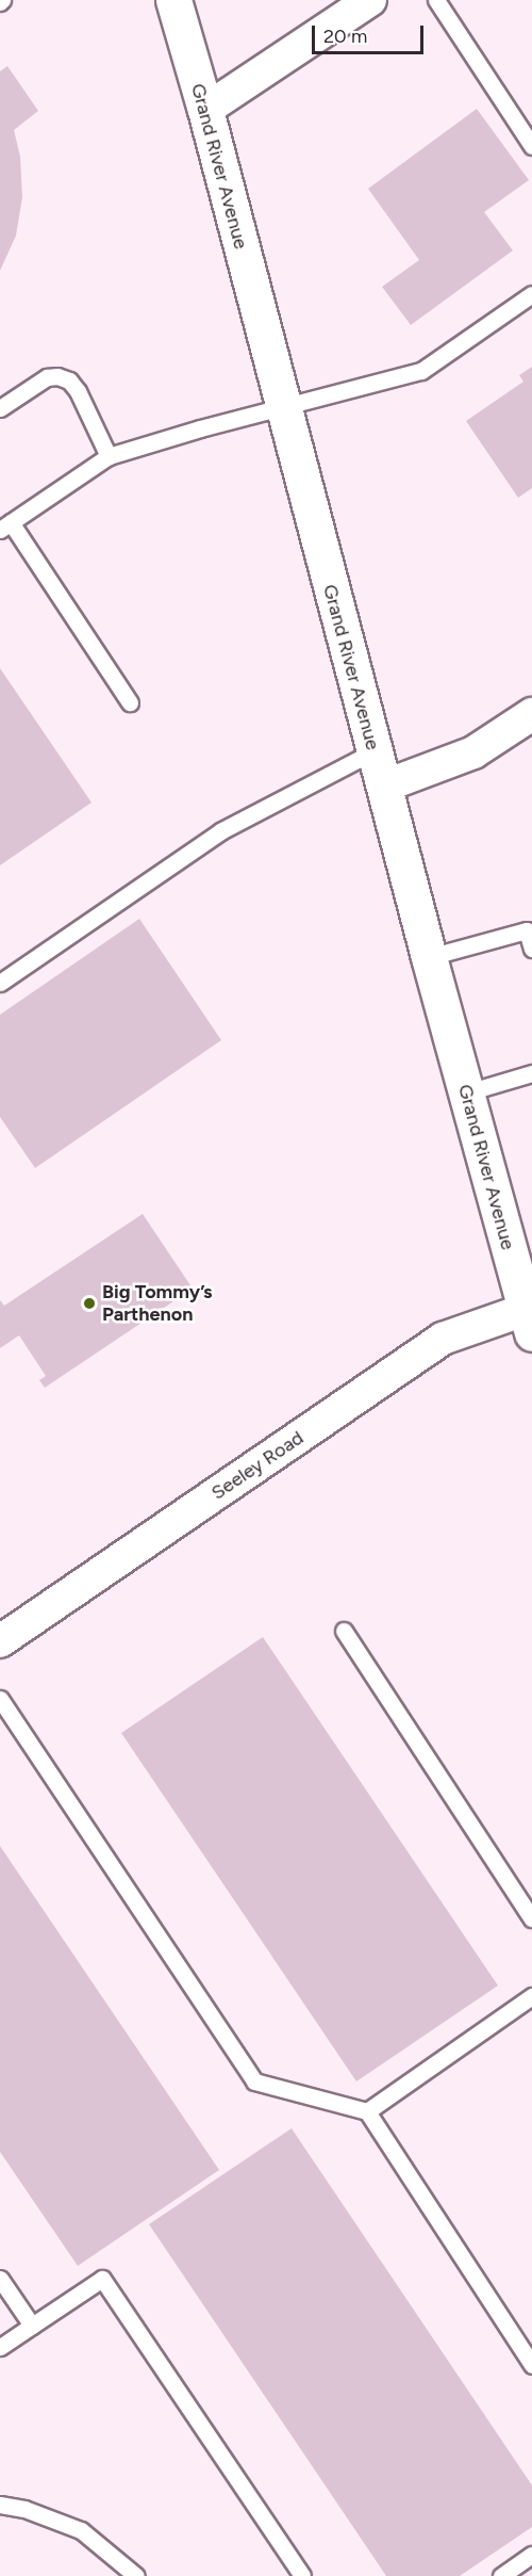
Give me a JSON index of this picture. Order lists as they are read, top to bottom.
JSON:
{
  "streets": {
    "main road": ["Grand River Avenue"],
    "street": ["Seeley Road"]
  },
  "crossings": [
    ["Grand River Avenue", "Seeley Road"]
  ],
  "places": ["Big Tommy’s Parthenon"],
  "scale_bar": "20 m"
}
